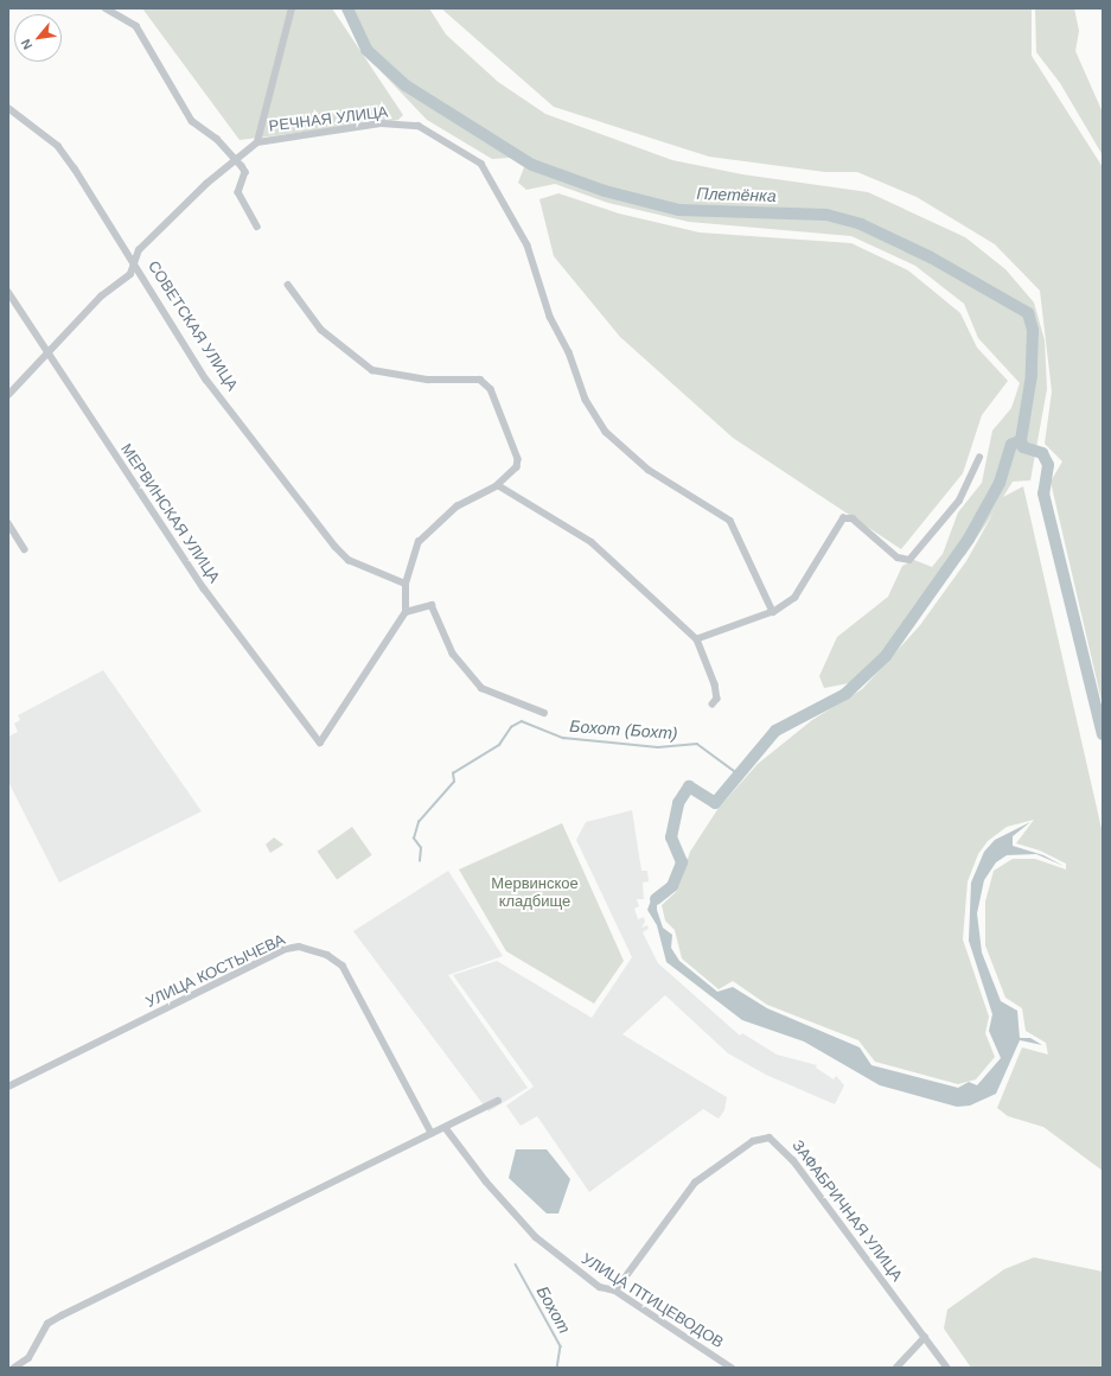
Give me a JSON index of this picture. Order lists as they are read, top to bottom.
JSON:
{
  "streets": {
    "street": [
      "РЕЧНАЯ УЛИЦА",
      "СОВЕТСКАЯ УЛИЦА",
      "МЕРВИНСКАЯ УЛИЦА",
      "УЛИЦА КОСТЫЧЕВА",
      "ЗАФАБРИЧНАЯ УЛИЦА",
      "УЛИЦА ПТИЦЕВОДОВ"
    ]
  },
  "crossings": [
    ["РЕЧНАЯ УЛИЦА", "СОВЕТСКАЯ УЛИЦА"],
    ["РЕЧНАЯ УЛИЦА", "МЕРВИНСКАЯ УЛИЦА"],
    ["ЗАФАБРИЧНАЯ УЛИЦА", "УЛИЦА ПТИЦЕВОДОВ"]
  ],
  "water": ["Плетёнка", "Бохот (Бохт)", "Бохот"],
  "parks": ["Мервинское кладбище"],
  "north": "bottom left"
}
